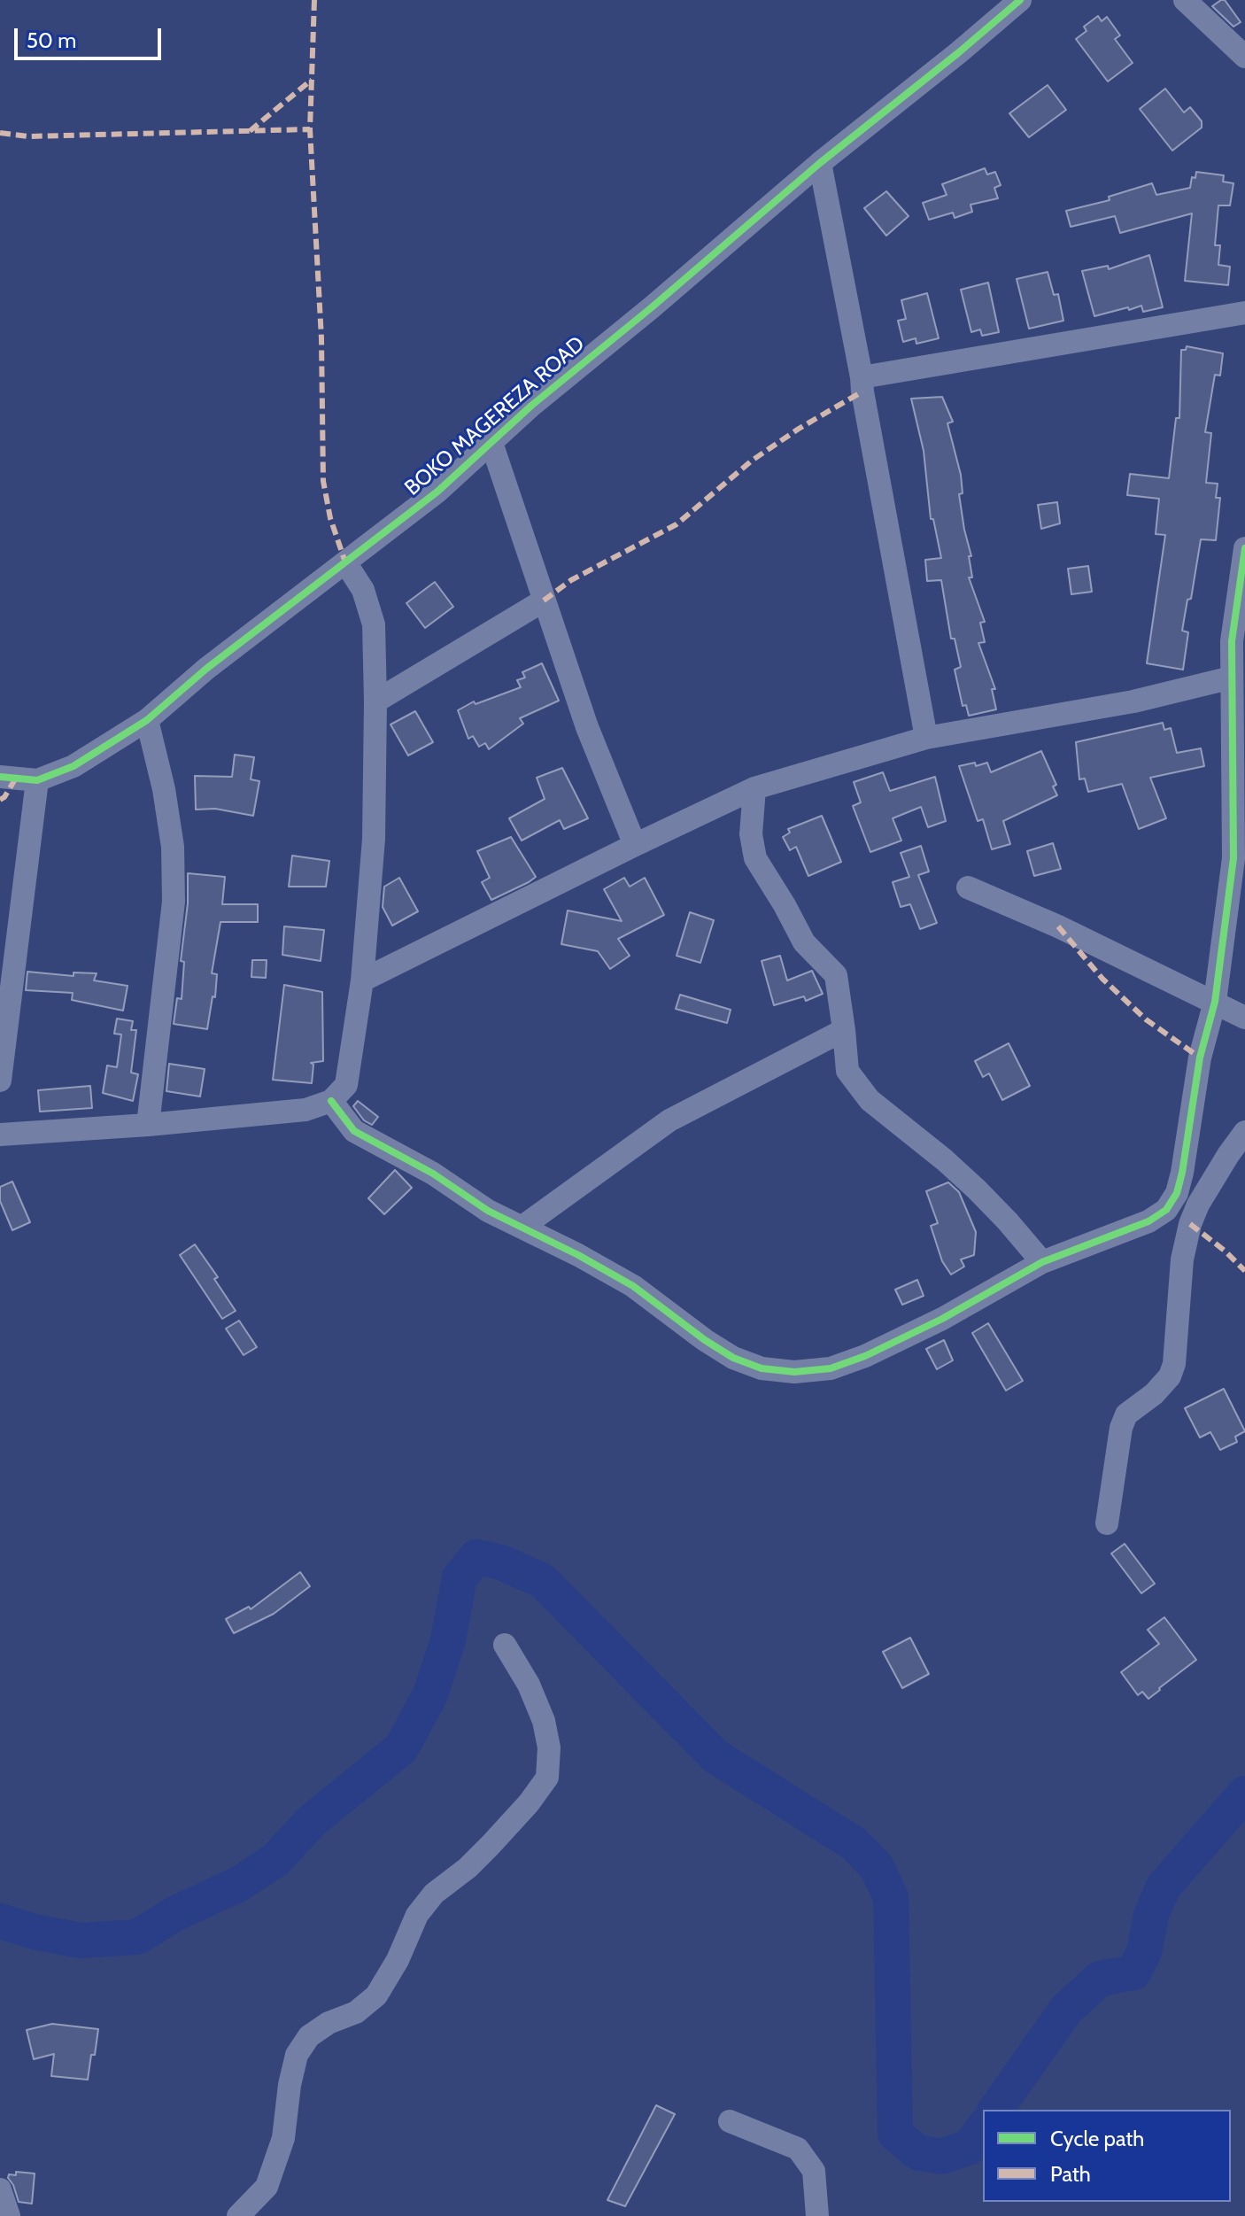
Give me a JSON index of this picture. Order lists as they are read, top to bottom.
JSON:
{
  "streets": {
    "street": ["BOKO MAGEREZA ROAD"]
  },
  "legend": ["Cycle path", "Path"],
  "scale_bar": "50 m"
}
